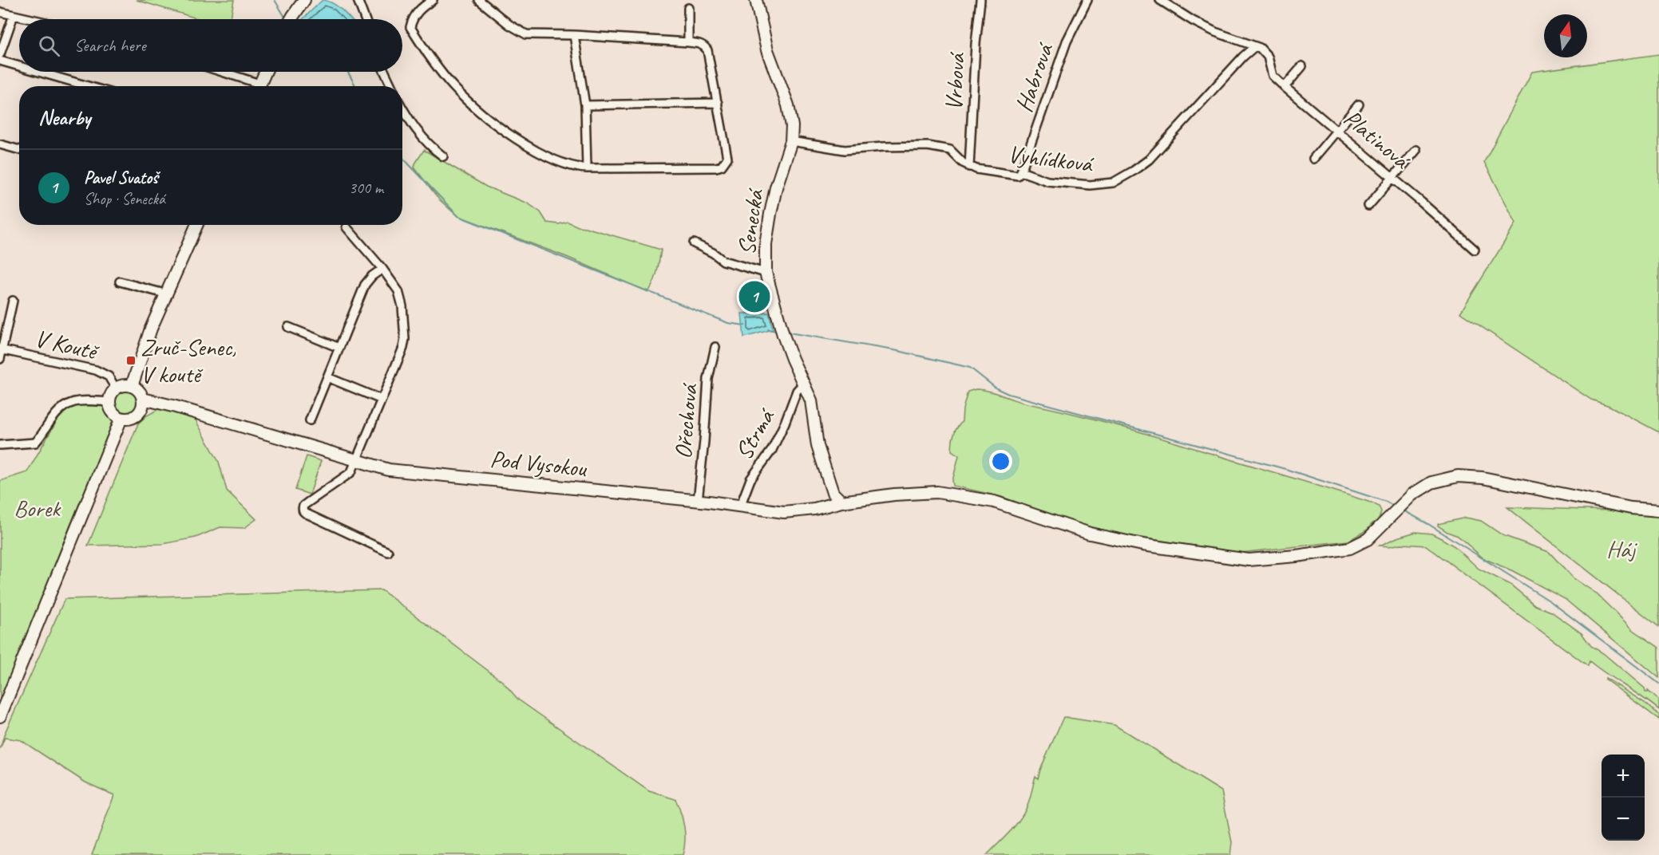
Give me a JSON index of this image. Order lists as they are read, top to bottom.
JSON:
{
  "streets": {
    "street": [
      "Habrová",
      "Vrbová",
      "Platinová",
      "Vyhlídková",
      "Senecká",
      "V Koutě",
      "Ořechová",
      "Strmá",
      "Pod Vysokou"
    ]
  },
  "crossings": [
    ["Habrová", "Vyhlídková"],
    ["Vrbová", "Vyhlídková"],
    ["Platinová", "Vyhlídková"],
    ["Vyhlídková", "Senecká"],
    ["Senecká", "Strmá"],
    ["Senecká", "Pod Vysokou"],
    ["V Koutě", "Pod Vysokou"],
    ["Ořechová", "Pod Vysokou"],
    ["Strmá", "Pod Vysokou"]
  ],
  "parks": ["Borek", "Háj"],
  "places": {
    "transit": ["Zruč-Senec, V koutě"]
  },
  "north": "top",
  "page": {
    "search": "Search here",
    "heading": "Nearby",
    "list": [
      {
        "mark": "1",
        "name": "Pavel Svatoš",
        "note": "Shop · Senecká",
        "value": "300 m"
      }
    ],
    "pins": "1",
    "map_buttons": ["+", "−"]
  }
}
